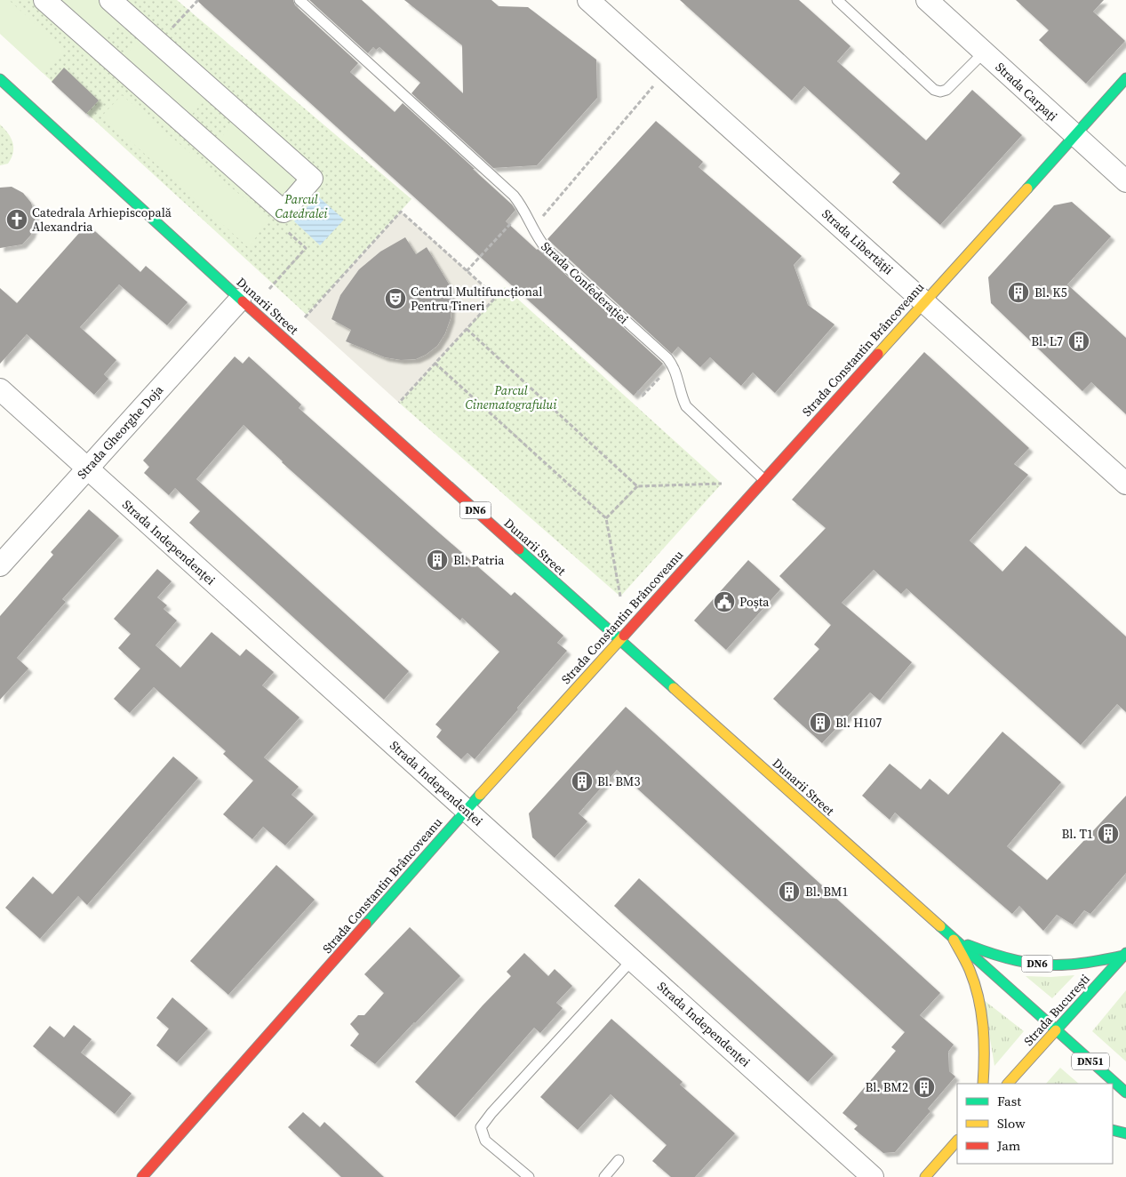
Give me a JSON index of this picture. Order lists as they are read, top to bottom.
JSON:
{
  "streets": {
    "main road": [
      "Dunarii Street",
      "Strada Constantin Brâncoveanu",
      "DN6",
      "Strada București",
      "DN51"
    ],
    "street": [
      "Strada Carpați",
      "Strada Libertății",
      "Strada Gheorghe Doja",
      "Strada Independenței"
    ],
    "lane": ["Strada Confederației"]
  },
  "crossings": [
    ["Strada Carpați", "Strada Constantin Brâncoveanu"],
    ["Strada Libertății", "Strada Constantin Brâncoveanu"],
    ["Strada Confederației", "Strada Constantin Brâncoveanu"],
    ["Dunarii Street", "Strada Constantin Brâncoveanu"],
    ["Dunarii Street", "Strada Gheorghe Doja"],
    ["Dunarii Street", "DN6"],
    ["Dunarii Street", "Strada București"],
    ["Dunarii Street", "DN51"],
    ["Strada Constantin Brâncoveanu", "Strada Independenței"],
    ["Strada Gheorghe Doja", "Strada Independenței"],
    ["DN6", "Strada București"],
    ["Strada București", "DN51"]
  ],
  "parks": ["Parcul Catedralei", "Parcul Cinematografului"],
  "places": {
    "church": ["Catedrala Arhiepiscopală Alexandria"],
    "building": [
      "Bl. K5",
      "Bl. L7",
      "Bl. Patria",
      "Bl. H107",
      "Bl. BM3",
      "Bl. T1",
      "Bl. BM1",
      "Bl. BM2"
    ],
    "theatre": ["Centrul Multifuncțional Pentru Tineri"],
    "public building": ["Poșta"]
  },
  "legend": ["Fast", "Slow", "Jam"]
}
